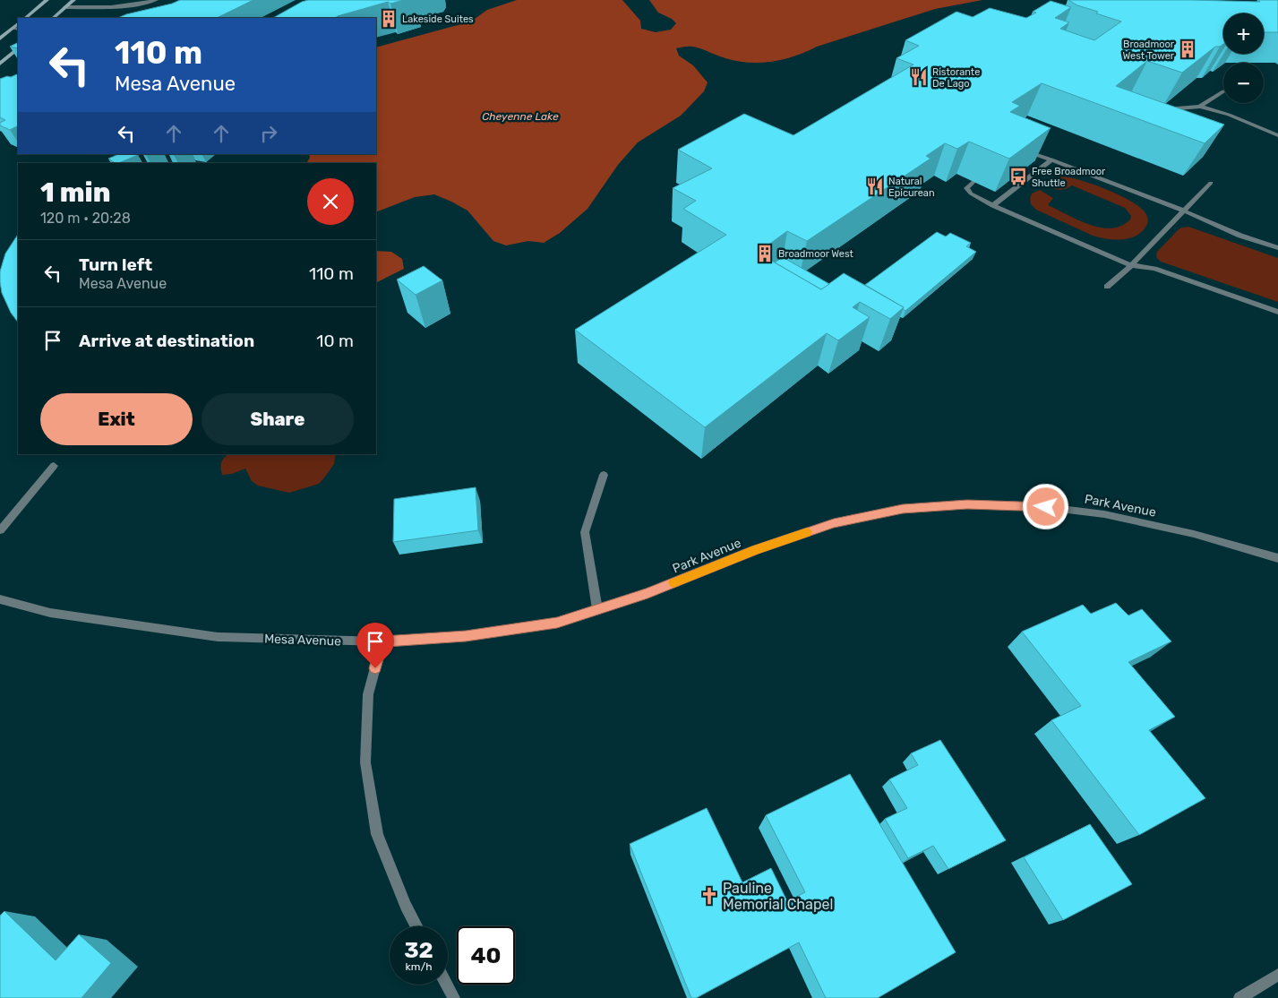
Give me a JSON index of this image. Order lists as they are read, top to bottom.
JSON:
{
  "streets": {
    "street": ["Park Avenue", "Mesa Avenue"]
  },
  "crossings": [
    ["Park Avenue", "Mesa Avenue"]
  ],
  "water": ["Cheyenne Lake"],
  "places": {
    "building": ["Lakeside Suites", "Broadmoor West Tower", "Broadmoor West"],
    "restaurant": ["Ristorante De Lago", "Natural Epicurean"],
    "bus stop": ["Free Broadmoor Shuttle"],
    "church": ["Pauline Memorial Chapel"]
  },
  "page": {
    "map_buttons": ["+", "−"],
    "turn": ["110 m", "Mesa Avenue"],
    "heading": ["1 min", "120 m · 20:28"],
    "list": [
      {
        "name": "Turn left",
        "note": "Mesa Avenue",
        "value": "110 m"
      },
      {
        "name": "Arrive at destination",
        "value": "10 m"
      }
    ],
    "buttons": ["Exit", "Share"],
    "speed": "32 km/h",
    "limit": "40"
  }
}
